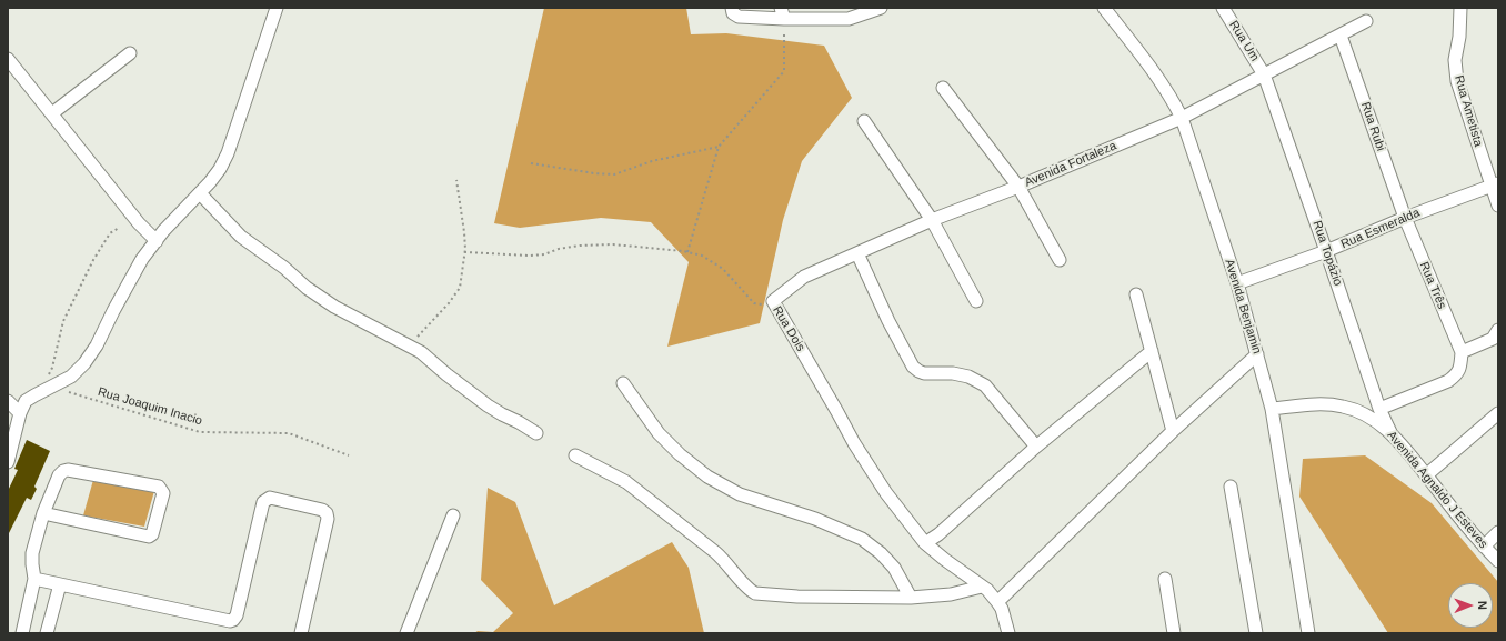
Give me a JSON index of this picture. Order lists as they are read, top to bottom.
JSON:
{
  "streets": {
    "street": [
      "Rua Um",
      "Rua Ametista",
      "Rua Rubi",
      "Avenida Fortaleza",
      "Rua Esmeralda",
      "Rua Topázio",
      "Rua Três",
      "Avenida Benjamin",
      "Rua Dois",
      "Avenida Agnaldo J Esteves"
    ],
    "path": ["Rua Joaquim Inacio"]
  },
  "crossings": [
    ["Rua Um", "Avenida Fortaleza"],
    ["Rua Um", "Rua Topázio"],
    ["Rua Ametista", "Rua Esmeralda"],
    ["Rua Rubi", "Avenida Fortaleza"],
    ["Rua Rubi", "Rua Esmeralda"],
    ["Rua Rubi", "Rua Três"],
    ["Avenida Fortaleza", "Rua Topázio"],
    ["Avenida Fortaleza", "Avenida Benjamin"],
    ["Avenida Fortaleza", "Rua Dois"],
    ["Rua Esmeralda", "Rua Topázio"],
    ["Rua Esmeralda", "Rua Três"],
    ["Rua Esmeralda", "Avenida Benjamin"],
    ["Rua Topázio", "Avenida Agnaldo J Esteves"],
    ["Avenida Benjamin", "Avenida Agnaldo J Esteves"]
  ],
  "north": "right"
}
